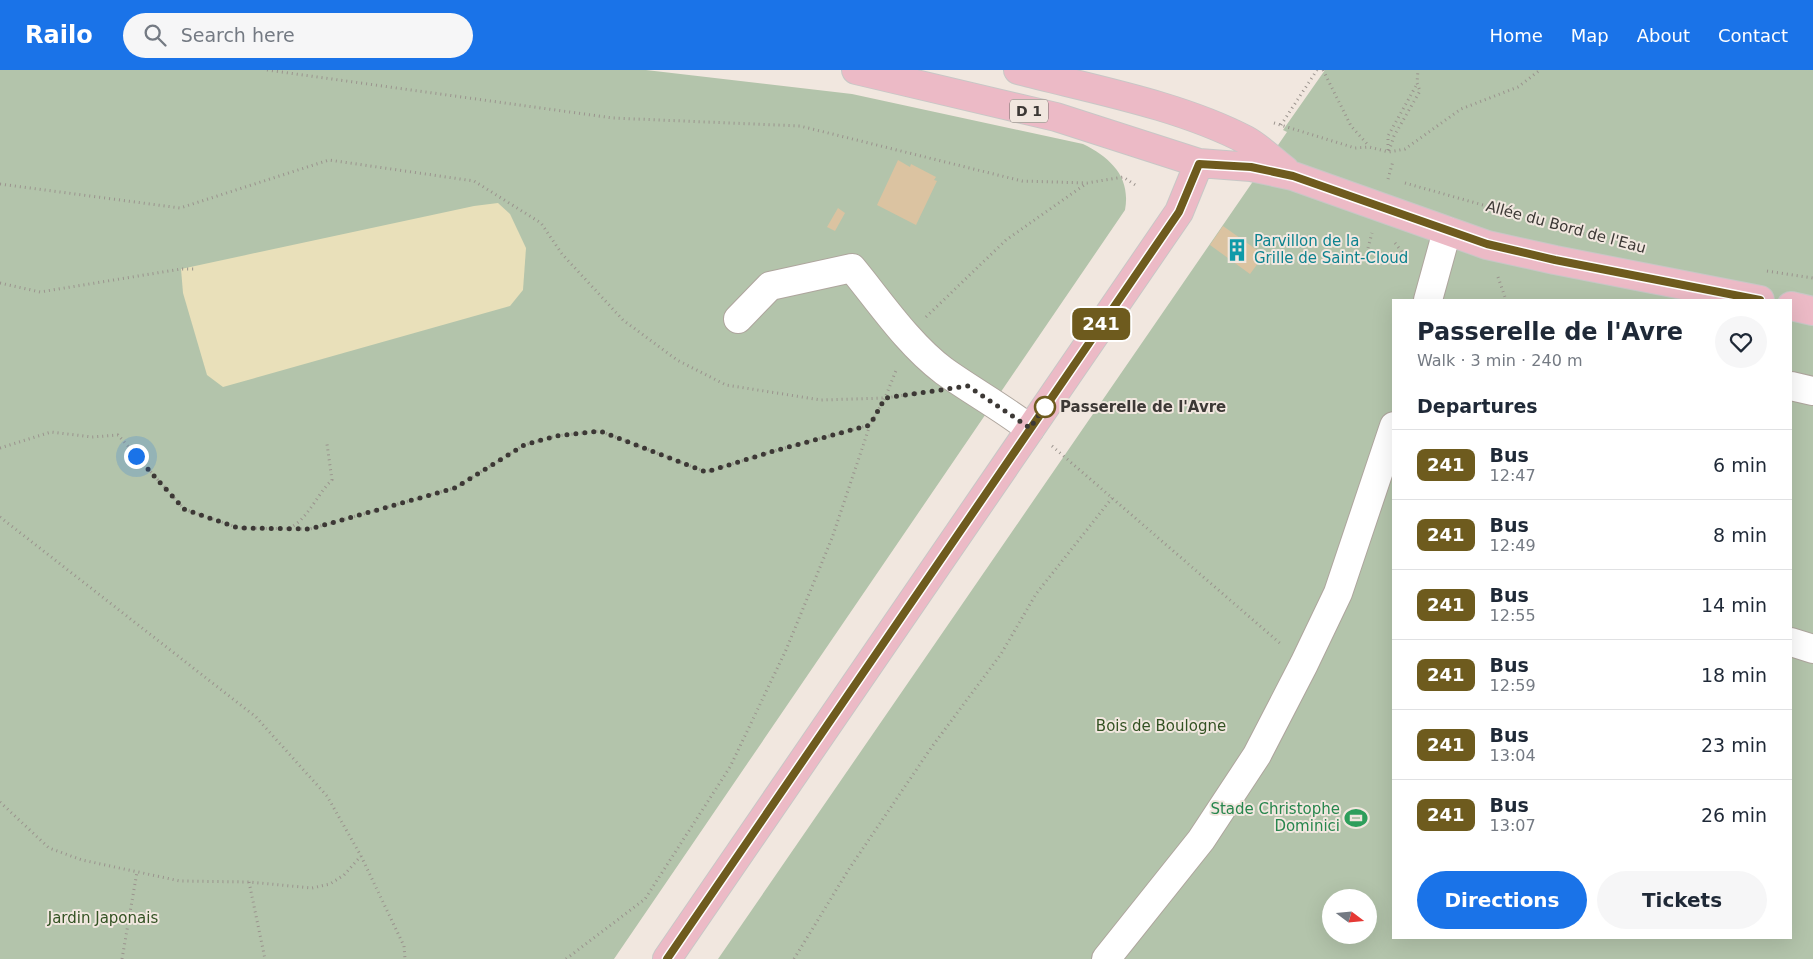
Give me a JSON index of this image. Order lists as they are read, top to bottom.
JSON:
{
  "streets": {
    "main road": ["D 1", "Allée du Bord de l'Eau"]
  },
  "crossings": [
    ["D 1", "Allée du Bord de l'Eau"]
  ],
  "parks": ["Bois de Boulogne", "Jardin Japonais"],
  "places": {
    "building": ["Parvillon de la Grille de Saint-Cloud"],
    "other": ["Passerelle de l'Avre"],
    "sports": ["Stade Christophe Dominici"]
  },
  "lines": ["bus line 241"],
  "north": "right",
  "page": {
    "header": "Railo",
    "search": "Search here",
    "nav": [
      "Home",
      "Map",
      "About",
      "Contact"
    ],
    "on_map": "241",
    "heading": [
      ["Passerelle de l'Avre", "Walk · 3 min · 240 m"],
      "Departures"
    ],
    "list": [
      {
        "mark": "241",
        "name": "Bus",
        "note": "12:47",
        "value": "6 min"
      },
      {
        "mark": "241",
        "name": "Bus",
        "note": "12:49",
        "value": "8 min"
      },
      {
        "mark": "241",
        "name": "Bus",
        "note": "12:55",
        "value": "14 min"
      },
      {
        "mark": "241",
        "name": "Bus",
        "note": "12:59",
        "value": "18 min"
      },
      {
        "mark": "241",
        "name": "Bus",
        "note": "13:04",
        "value": "23 min"
      },
      {
        "mark": "241",
        "name": "Bus",
        "note": "13:07",
        "value": "26 min"
      }
    ],
    "buttons": ["Directions", "Tickets"]
  }
}
